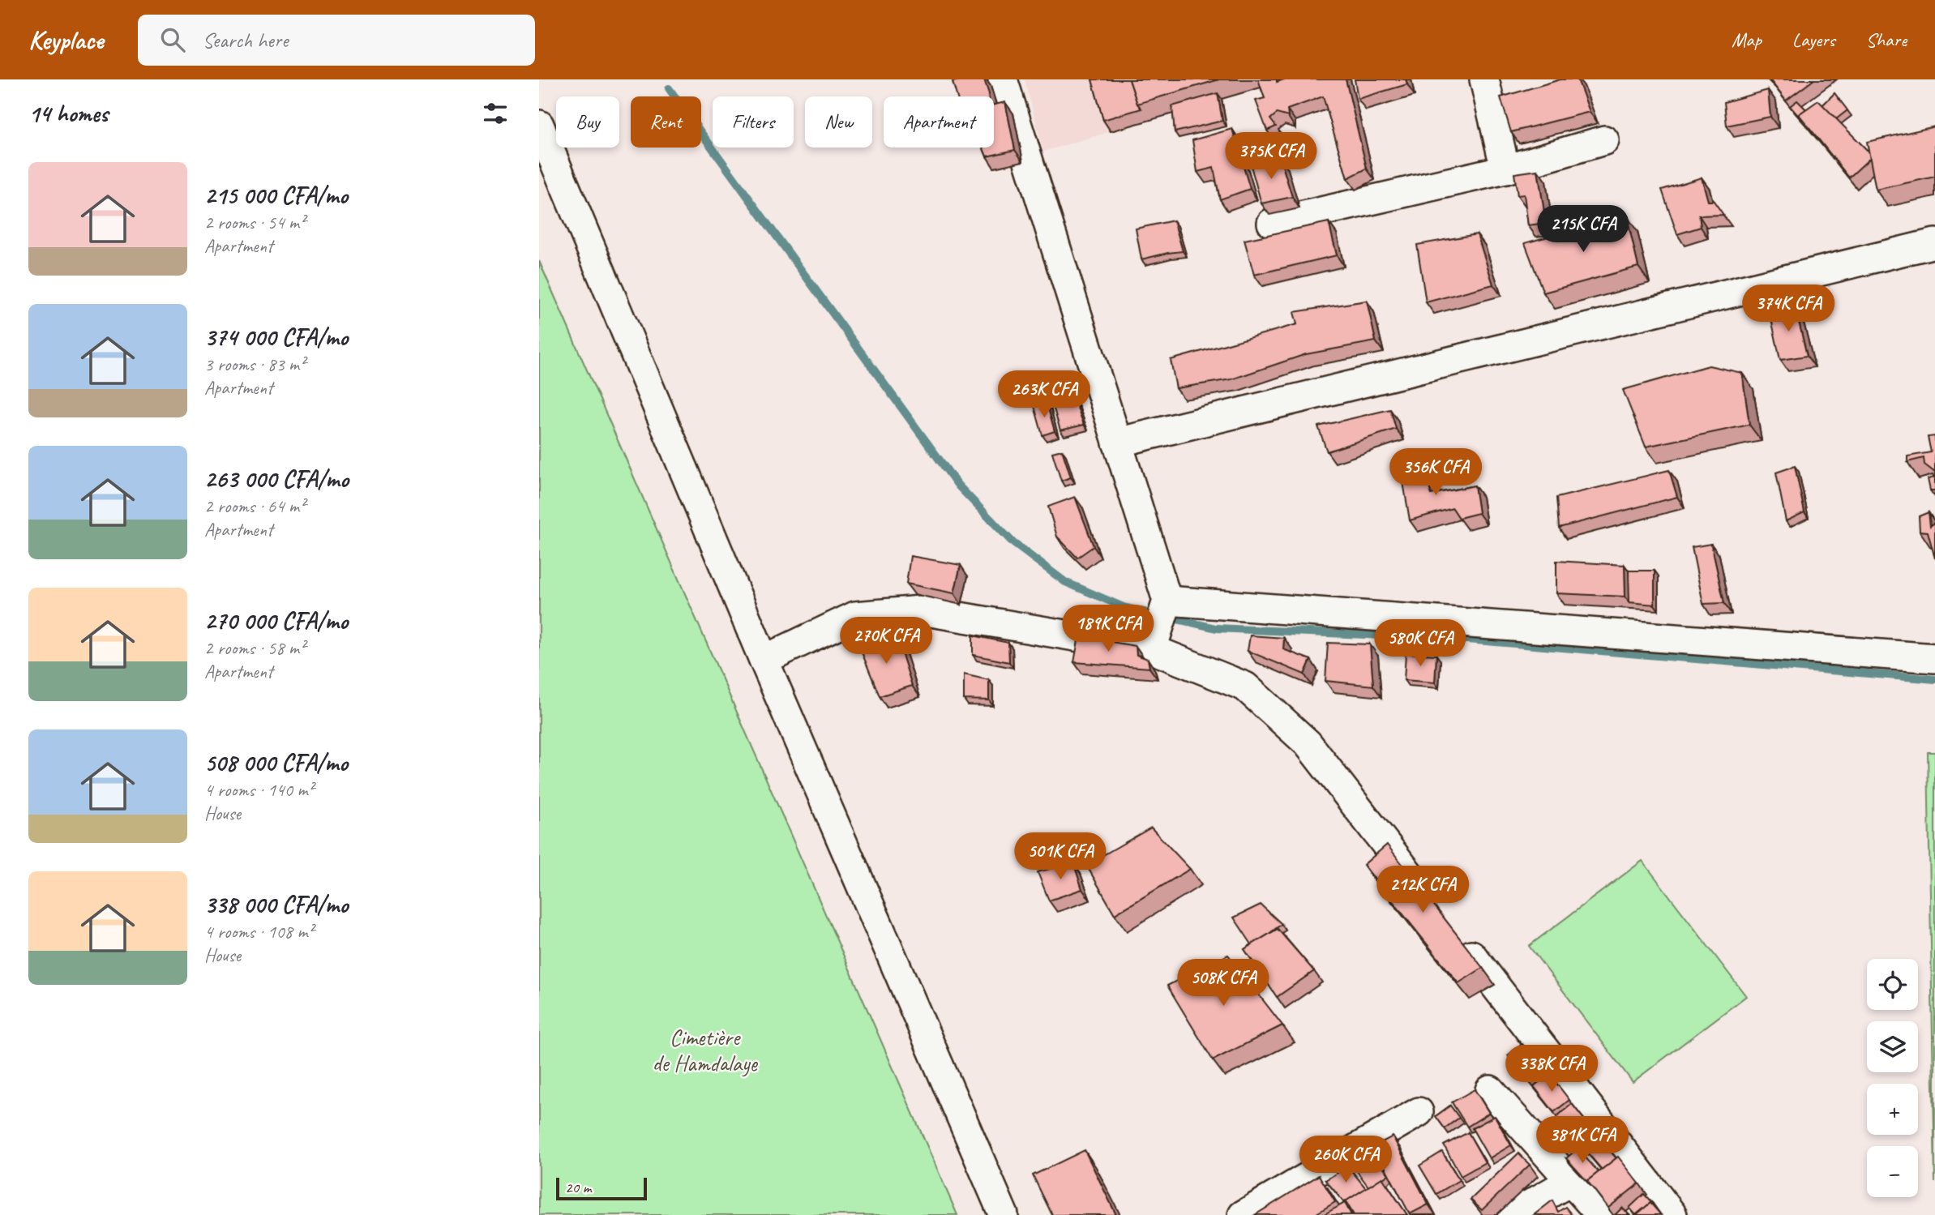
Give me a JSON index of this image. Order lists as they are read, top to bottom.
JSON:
{
  "parks": ["Cimetière de Hamdalaye"],
  "scale_bar": "20 m",
  "page": {
    "header": "Keyplace",
    "search": "Search here",
    "nav": ["Map", "Layers", "Share"],
    "heading": "14 homes",
    "chip": [
      "Buy",
      "Rent",
      "Filters",
      "New",
      "Apartment"
    ],
    "price": [
      "375K CFA",
      "215K CFA",
      "374K CFA",
      "263K CFA",
      "356K CFA",
      "189K CFA",
      "270K CFA",
      "580K CFA",
      "501K CFA",
      "212K CFA",
      "508K CFA",
      "338K CFA",
      "381K CFA",
      "260K CFA"
    ],
    "list": [
      {
        "name": "215 000 CFA/mo",
        "note": "2 rooms · 54 m² · Apartment"
      },
      {
        "name": "374 000 CFA/mo",
        "note": "3 rooms · 83 m² · Apartment"
      },
      {
        "name": "263 000 CFA/mo",
        "note": "2 rooms · 64 m² · Apartment"
      },
      {
        "name": "270 000 CFA/mo",
        "note": "2 rooms · 58 m² · Apartment"
      },
      {
        "name": "508 000 CFA/mo",
        "note": "4 rooms · 140 m² · House"
      },
      {
        "name": "338 000 CFA/mo",
        "note": "4 rooms · 108 m² · House"
      }
    ],
    "map_buttons": ["+", "−"],
    "scale": "20 m"
  }
}
